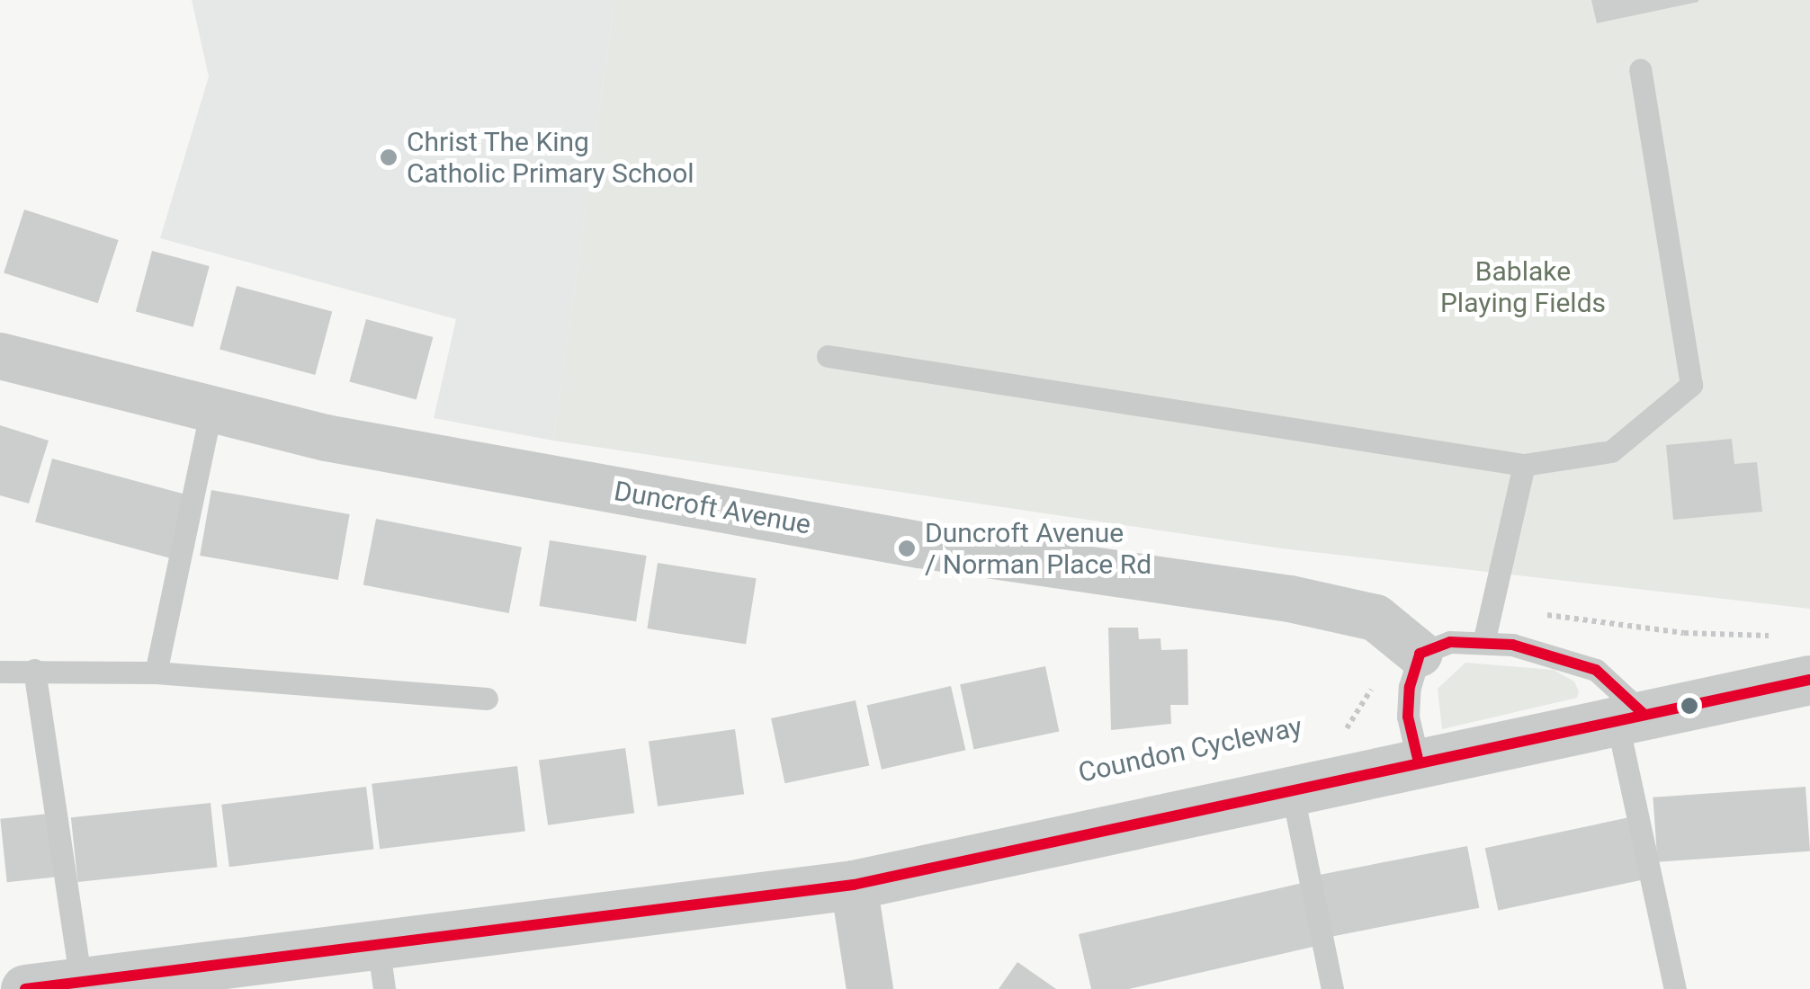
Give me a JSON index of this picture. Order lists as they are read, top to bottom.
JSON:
{
  "streets": {
    "street": ["Duncroft Avenue"],
    "path": ["Coundon Cycleway"]
  },
  "crossings": [
    ["Duncroft Avenue", "Coundon Cycleway"]
  ],
  "parks": ["Bablake Playing Fields"],
  "places": ["Christ The King Catholic Primary School", "Duncroft Avenue / Norman Place Rd"]
}
